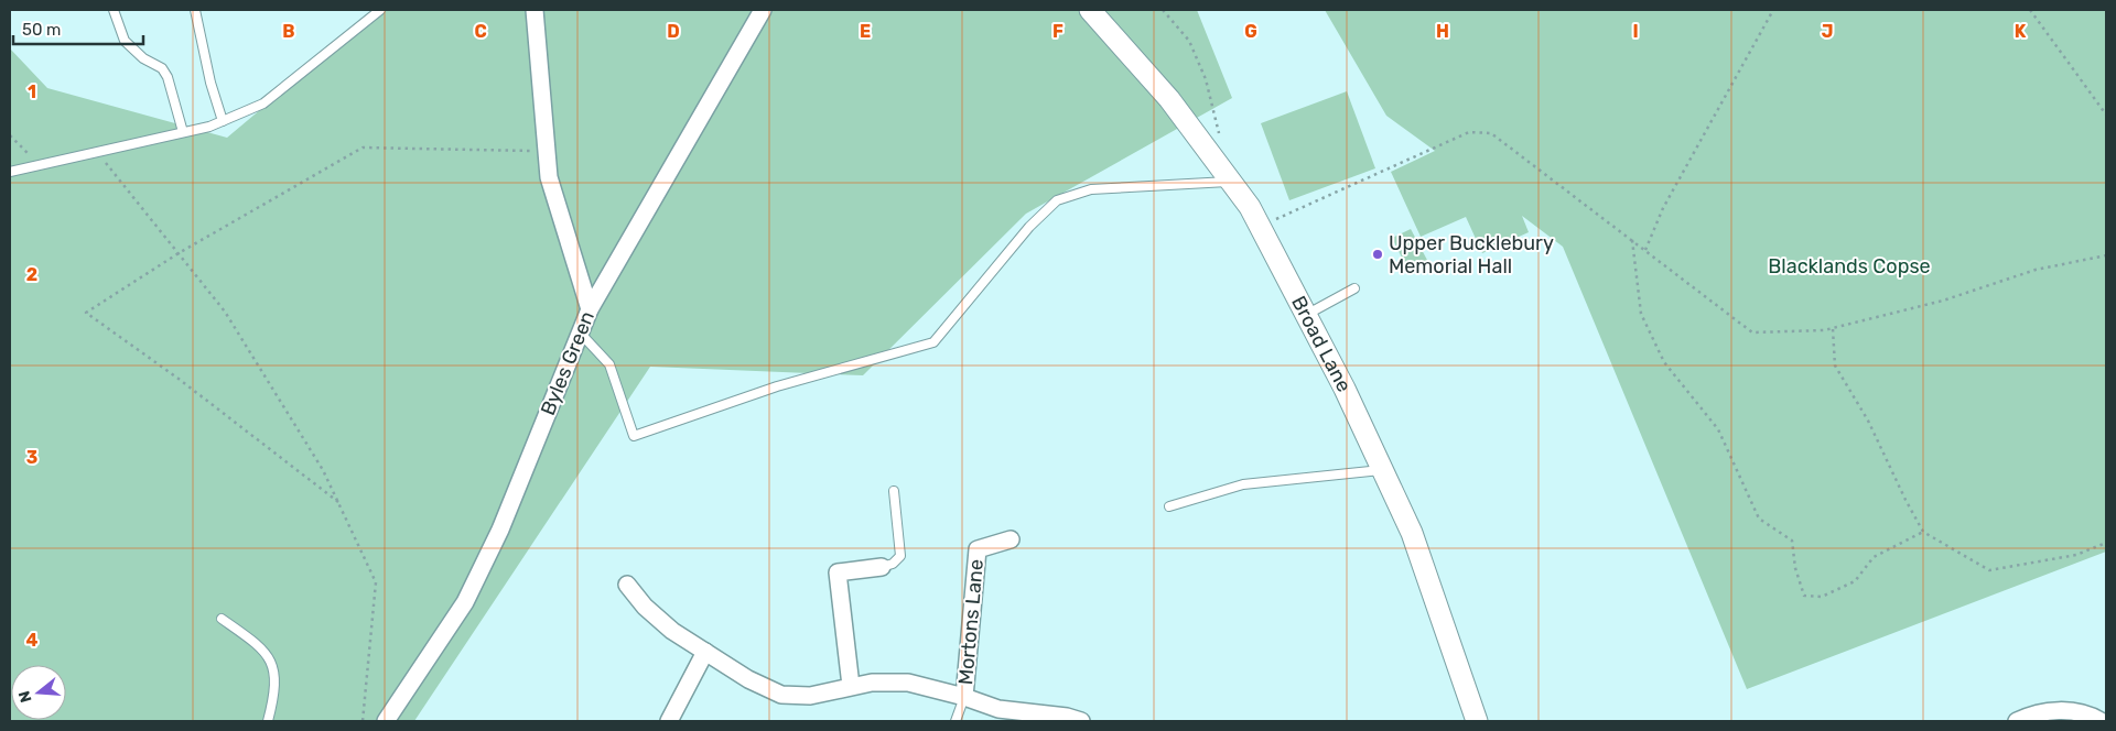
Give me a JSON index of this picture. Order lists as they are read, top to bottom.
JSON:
{
  "streets": {
    "street": ["Broad Lane", "Byles Green", "Mortons Lane"]
  },
  "parks": ["Blacklands Copse"],
  "places": ["Upper Bucklebury Memorial Hall"],
  "scale_bar": "50 m",
  "north": "left",
  "grid": {
    "columns": [
      "B",
      "C",
      "D",
      "E",
      "F",
      "G",
      "H",
      "I",
      "J",
      "K"
    ],
    "rows": [
      "1",
      "2",
      "3",
      "4"
    ]
  }
}
